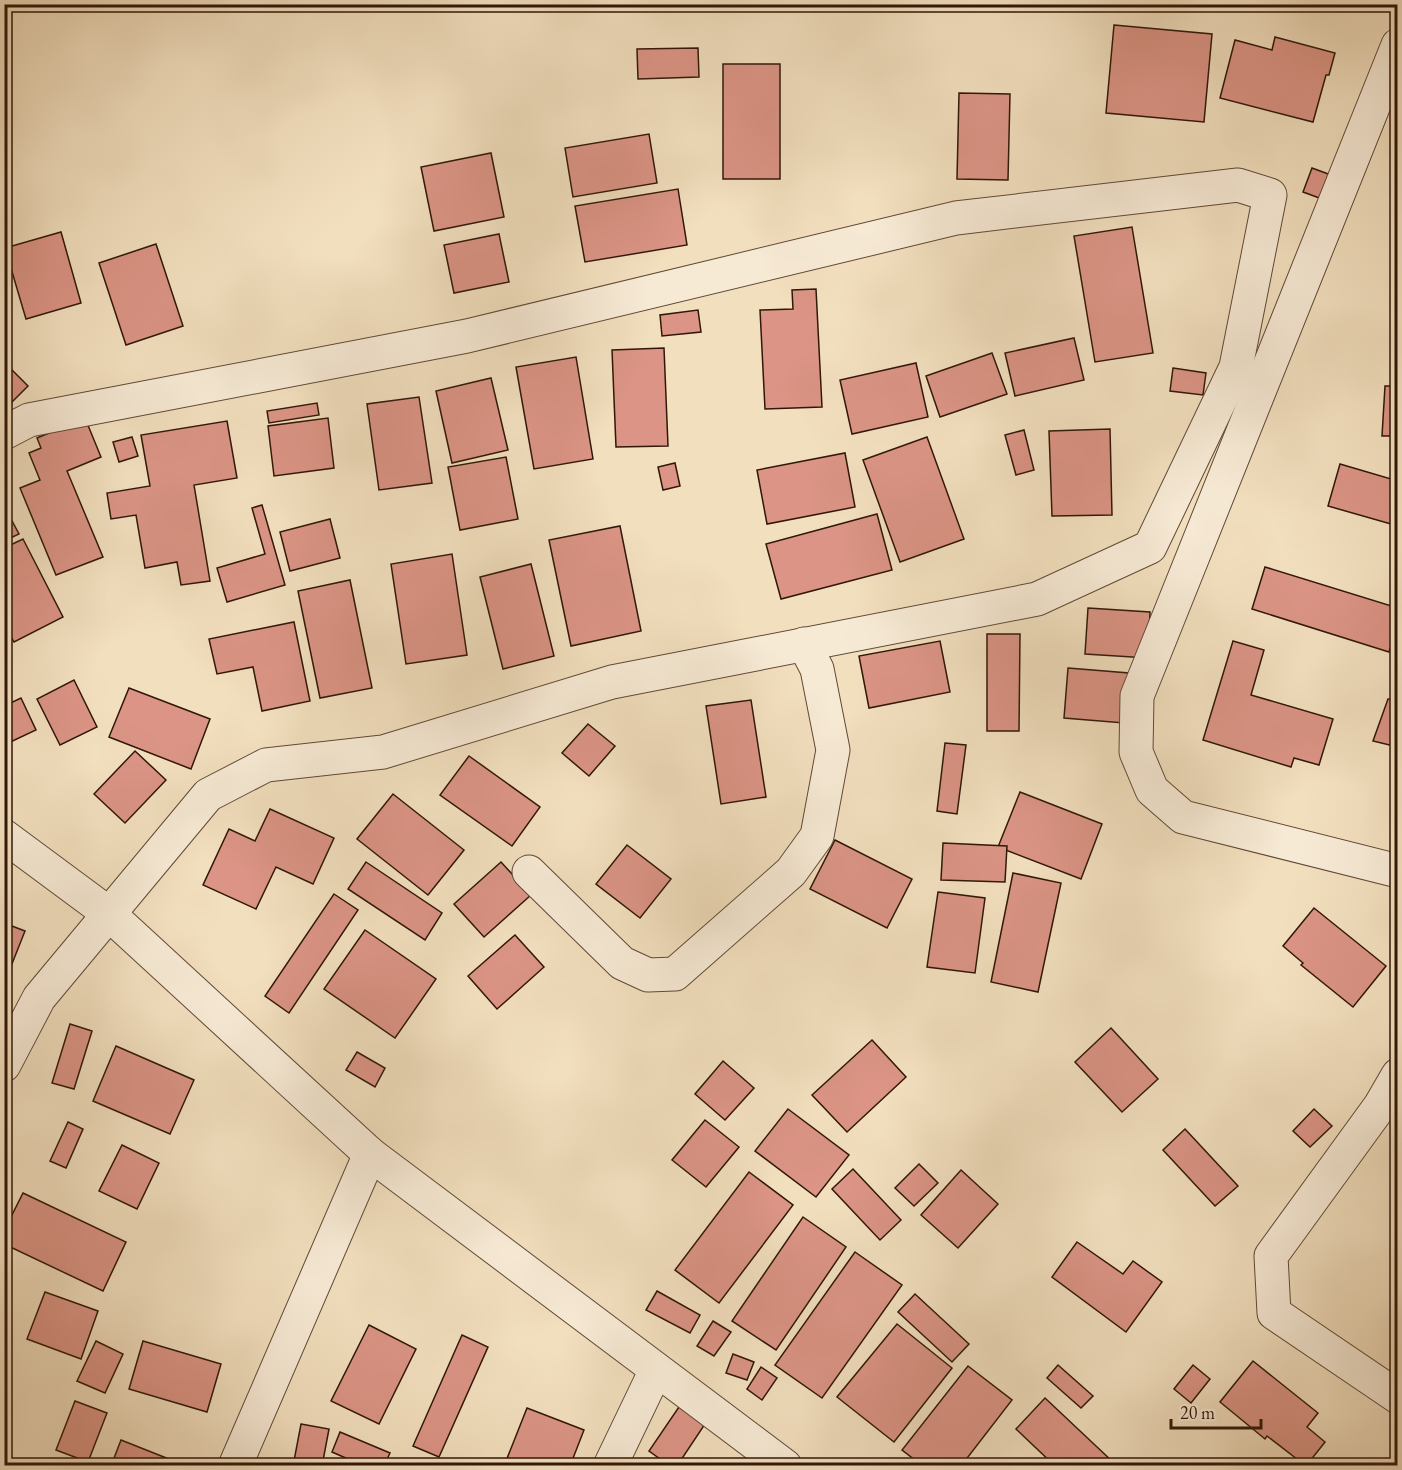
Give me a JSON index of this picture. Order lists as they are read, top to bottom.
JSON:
{
  "scale_bar": "20 m"
}
